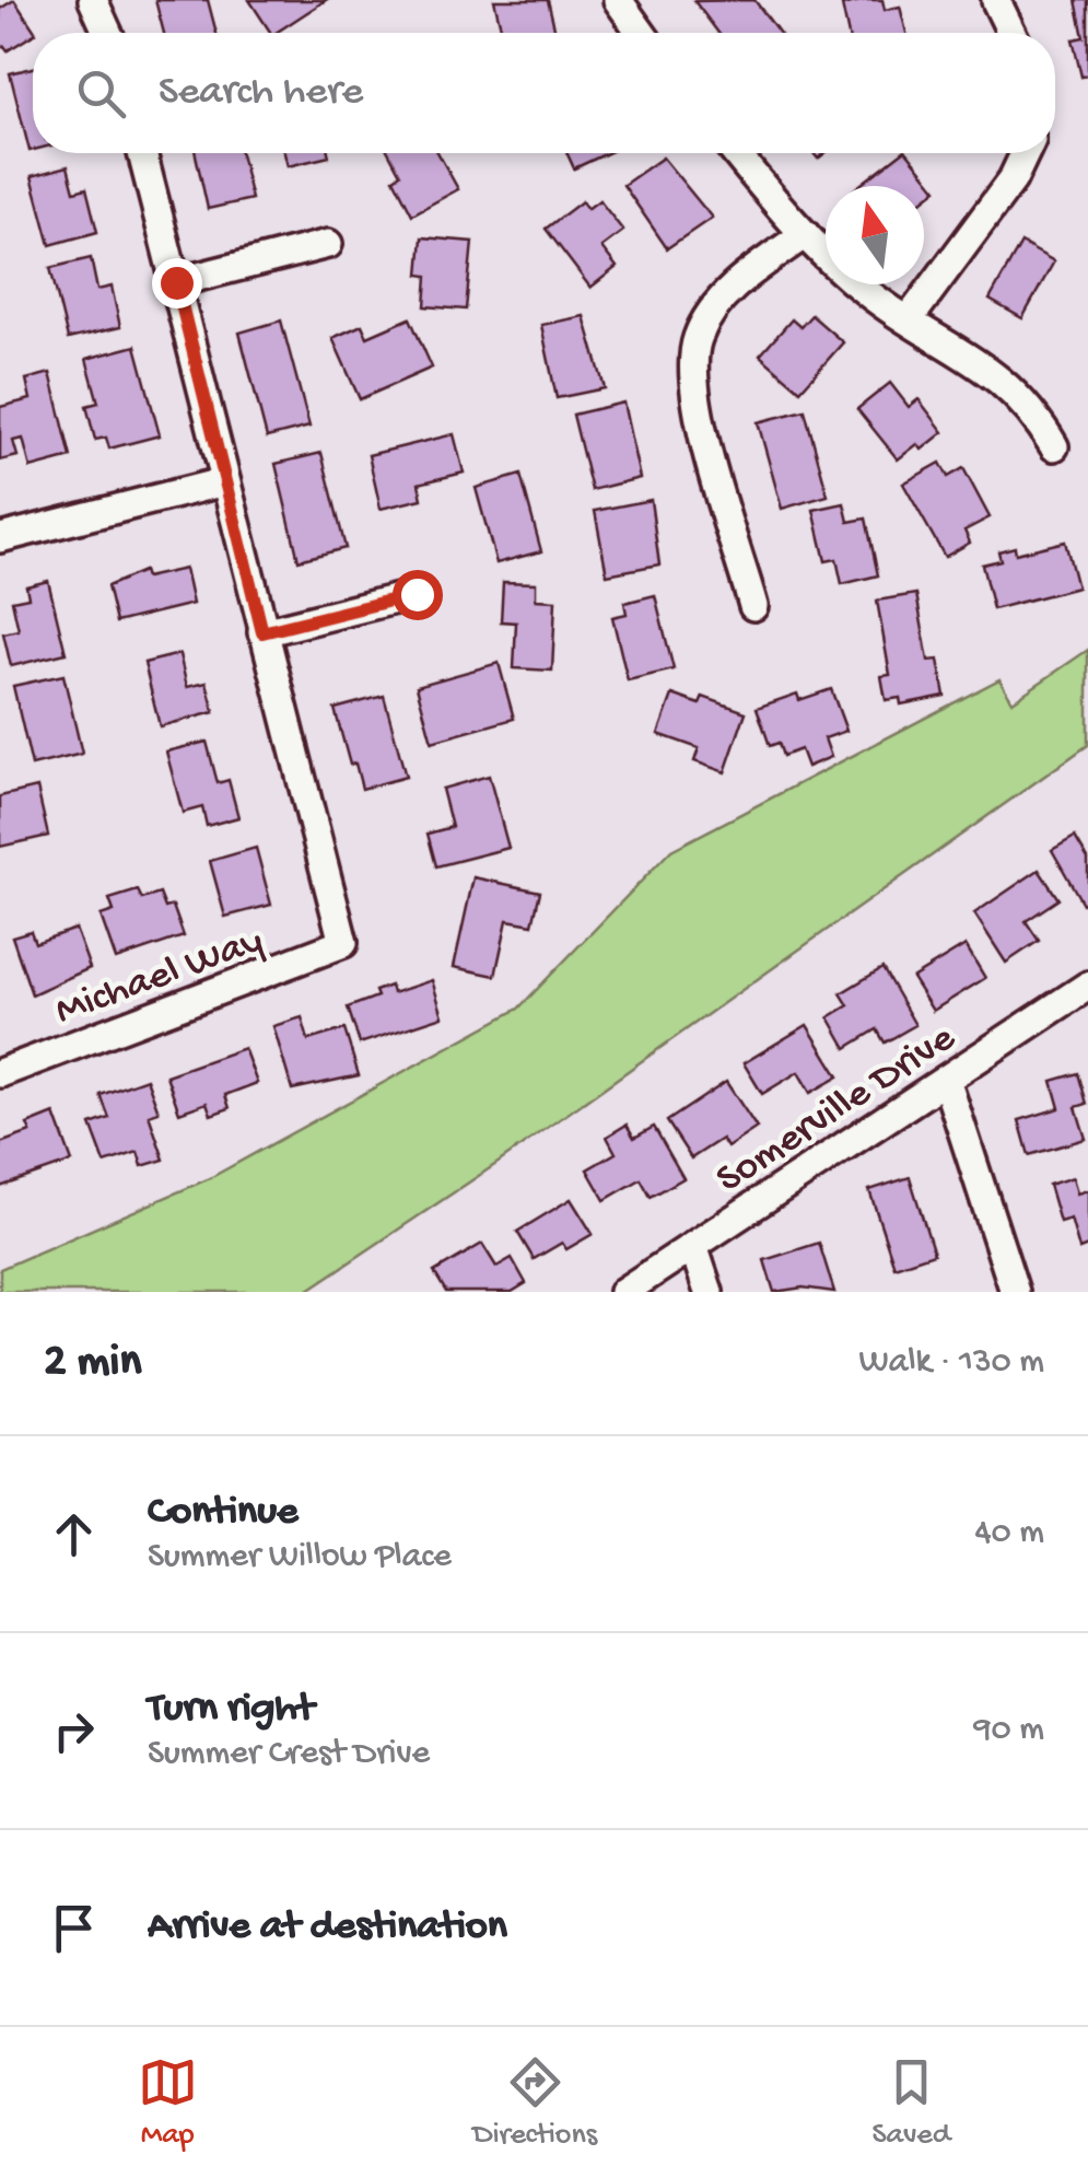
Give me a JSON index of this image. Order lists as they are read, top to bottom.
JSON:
{
  "streets": {
    "street": ["Michael Way", "Somerville Drive"]
  },
  "north": "top",
  "page": {
    "search": "Search here",
    "heading": ["2 min", "Walk · 130 m"],
    "list": [
      ["Continue", "Summer Willow Place", "40 m"],
      ["Turn right", "Summer Crest Drive", "90 m"],
      "Arrive at destination"
    ],
    "nav": ["Map", "Directions", "Saved"]
  }
}
